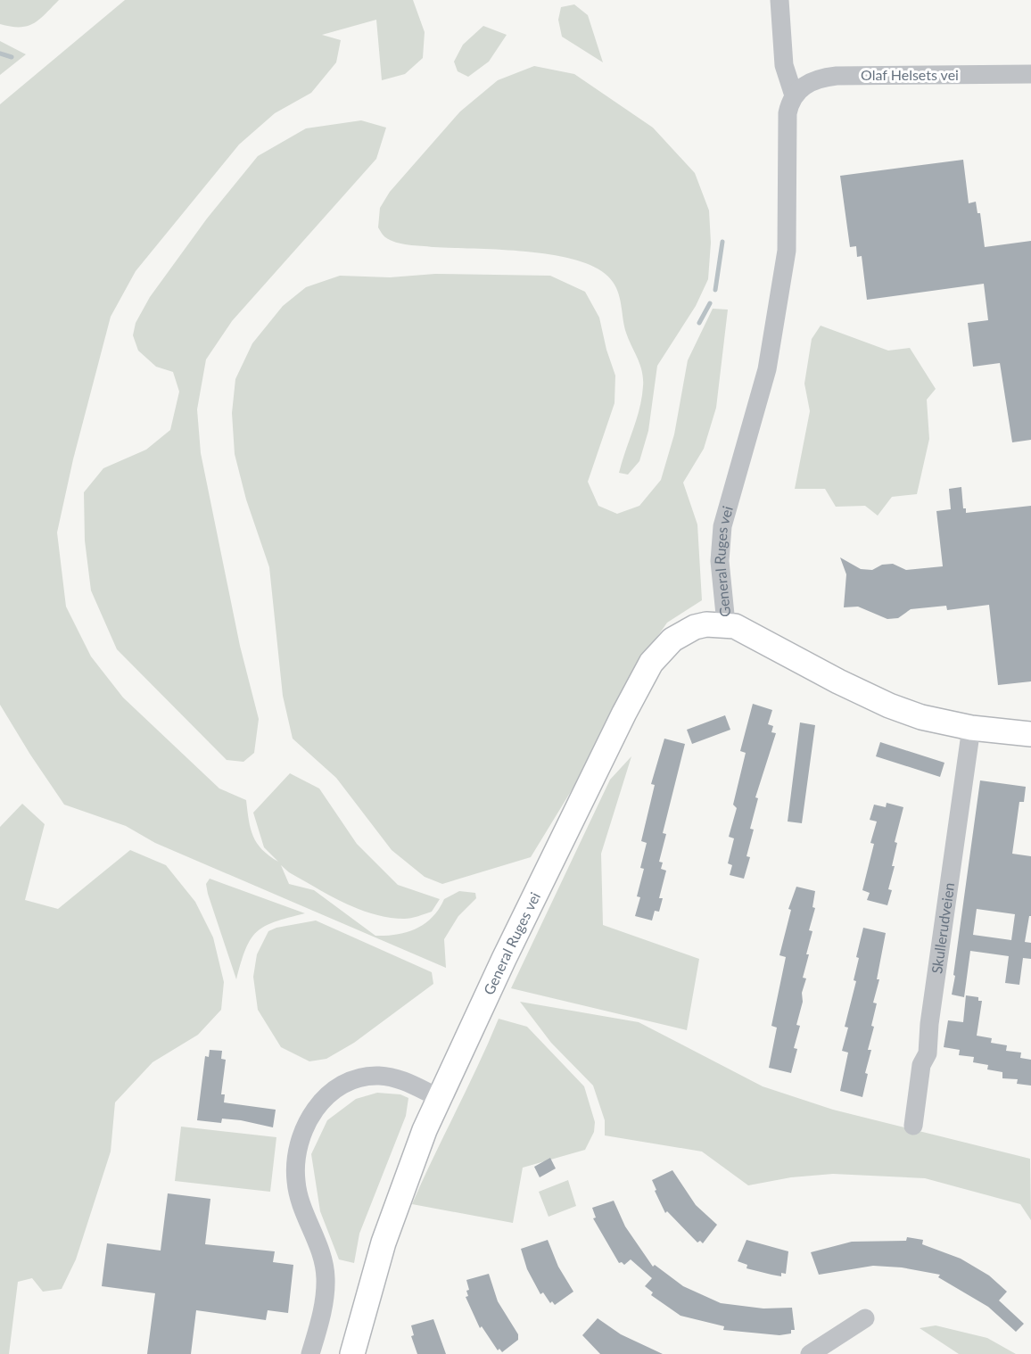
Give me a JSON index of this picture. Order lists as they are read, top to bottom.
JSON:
{
  "streets": {
    "main road": ["General Ruges vei"],
    "street": ["Olaf Helsets vei", "Skullerudveien"]
  },
  "crossings": [
    ["Olaf Helsets vei", "General Ruges vei"]
  ]
}
